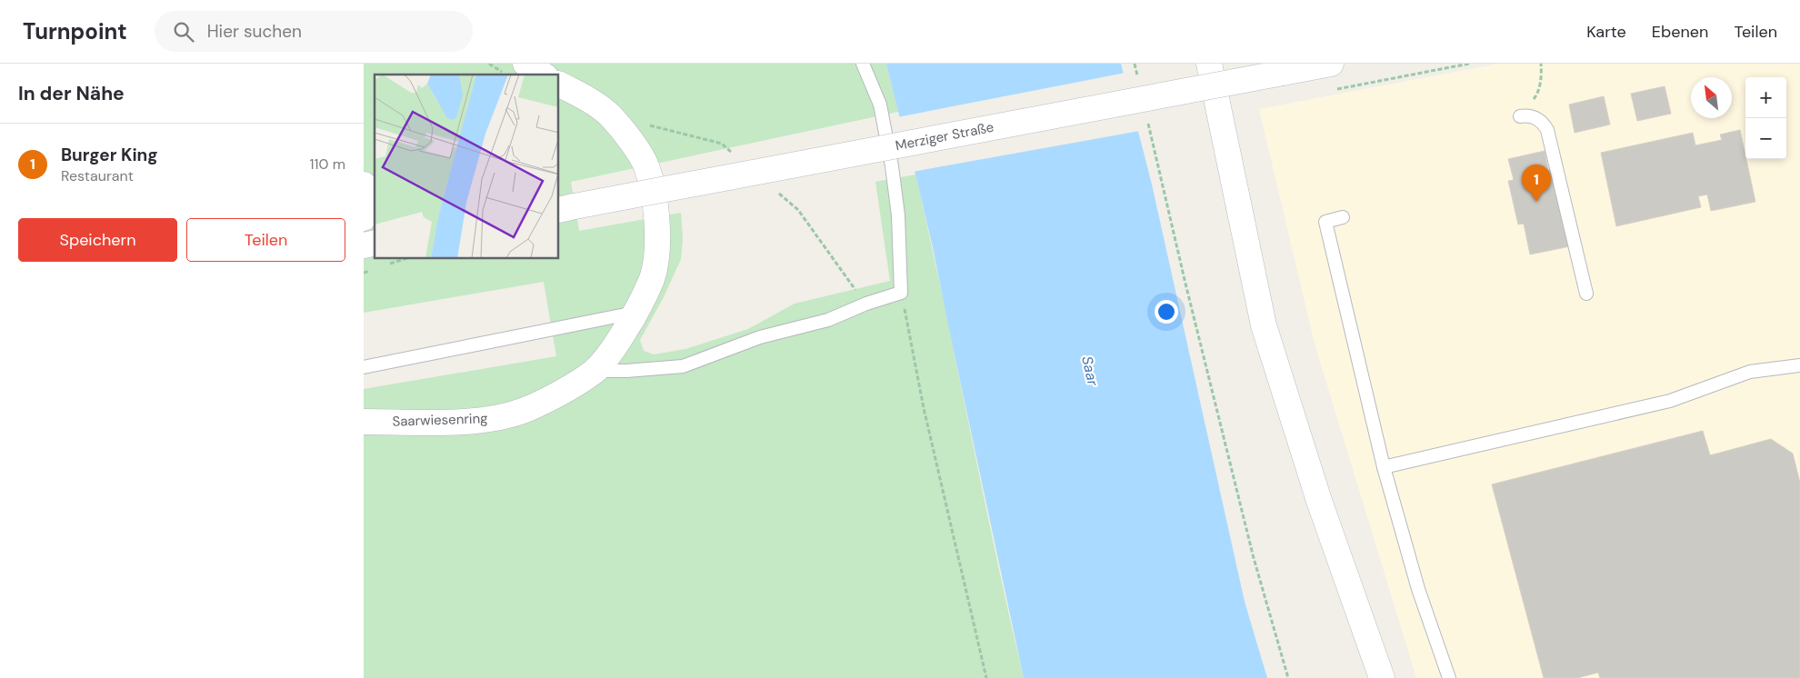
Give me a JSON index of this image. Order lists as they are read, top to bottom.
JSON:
{
  "streets": {
    "main road": ["Merziger Straße", "Saarwiesenring"]
  },
  "water": ["Saar"],
  "north": "top left",
  "page": {
    "header": "Turnpoint",
    "search": "Hier suchen",
    "nav": ["Karte", "Ebenen", "Teilen"],
    "heading": "In der Nähe",
    "map_buttons": ["+", "−"],
    "list": [
      {
        "mark": "1",
        "name": "Burger King",
        "note": "Restaurant",
        "value": "110 m"
      }
    ],
    "pins": "1",
    "buttons": ["Speichern", "Teilen"]
  }
}
